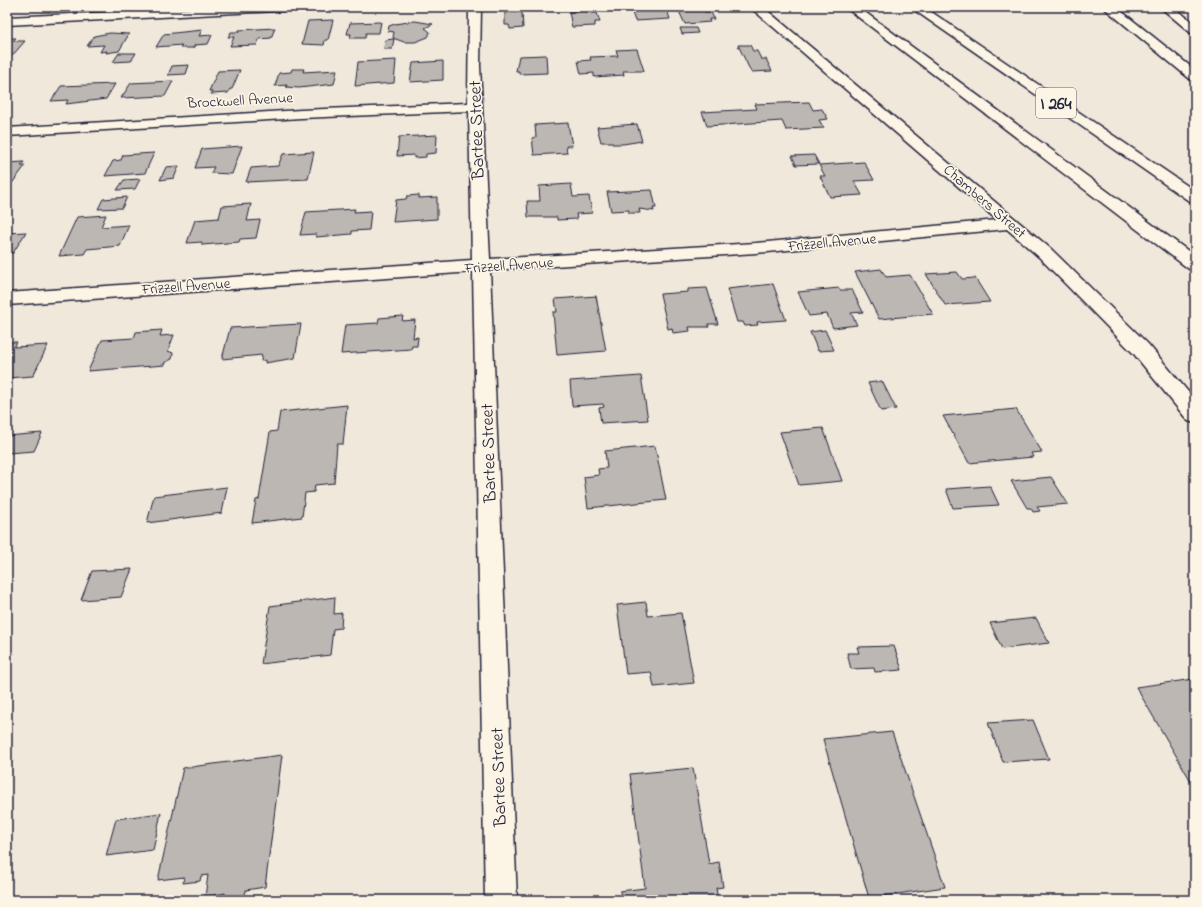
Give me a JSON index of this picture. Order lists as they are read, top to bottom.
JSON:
{
  "streets": {
    "main road": [
      "Brockwell Avenue",
      "I 264",
      "Bartee Street",
      "Chambers Street",
      "Frizzell Avenue"
    ]
  },
  "crossings": [
    ["Brockwell Avenue", "Bartee Street"],
    ["Bartee Street", "Frizzell Avenue"],
    ["Chambers Street", "Frizzell Avenue"]
  ]
}
